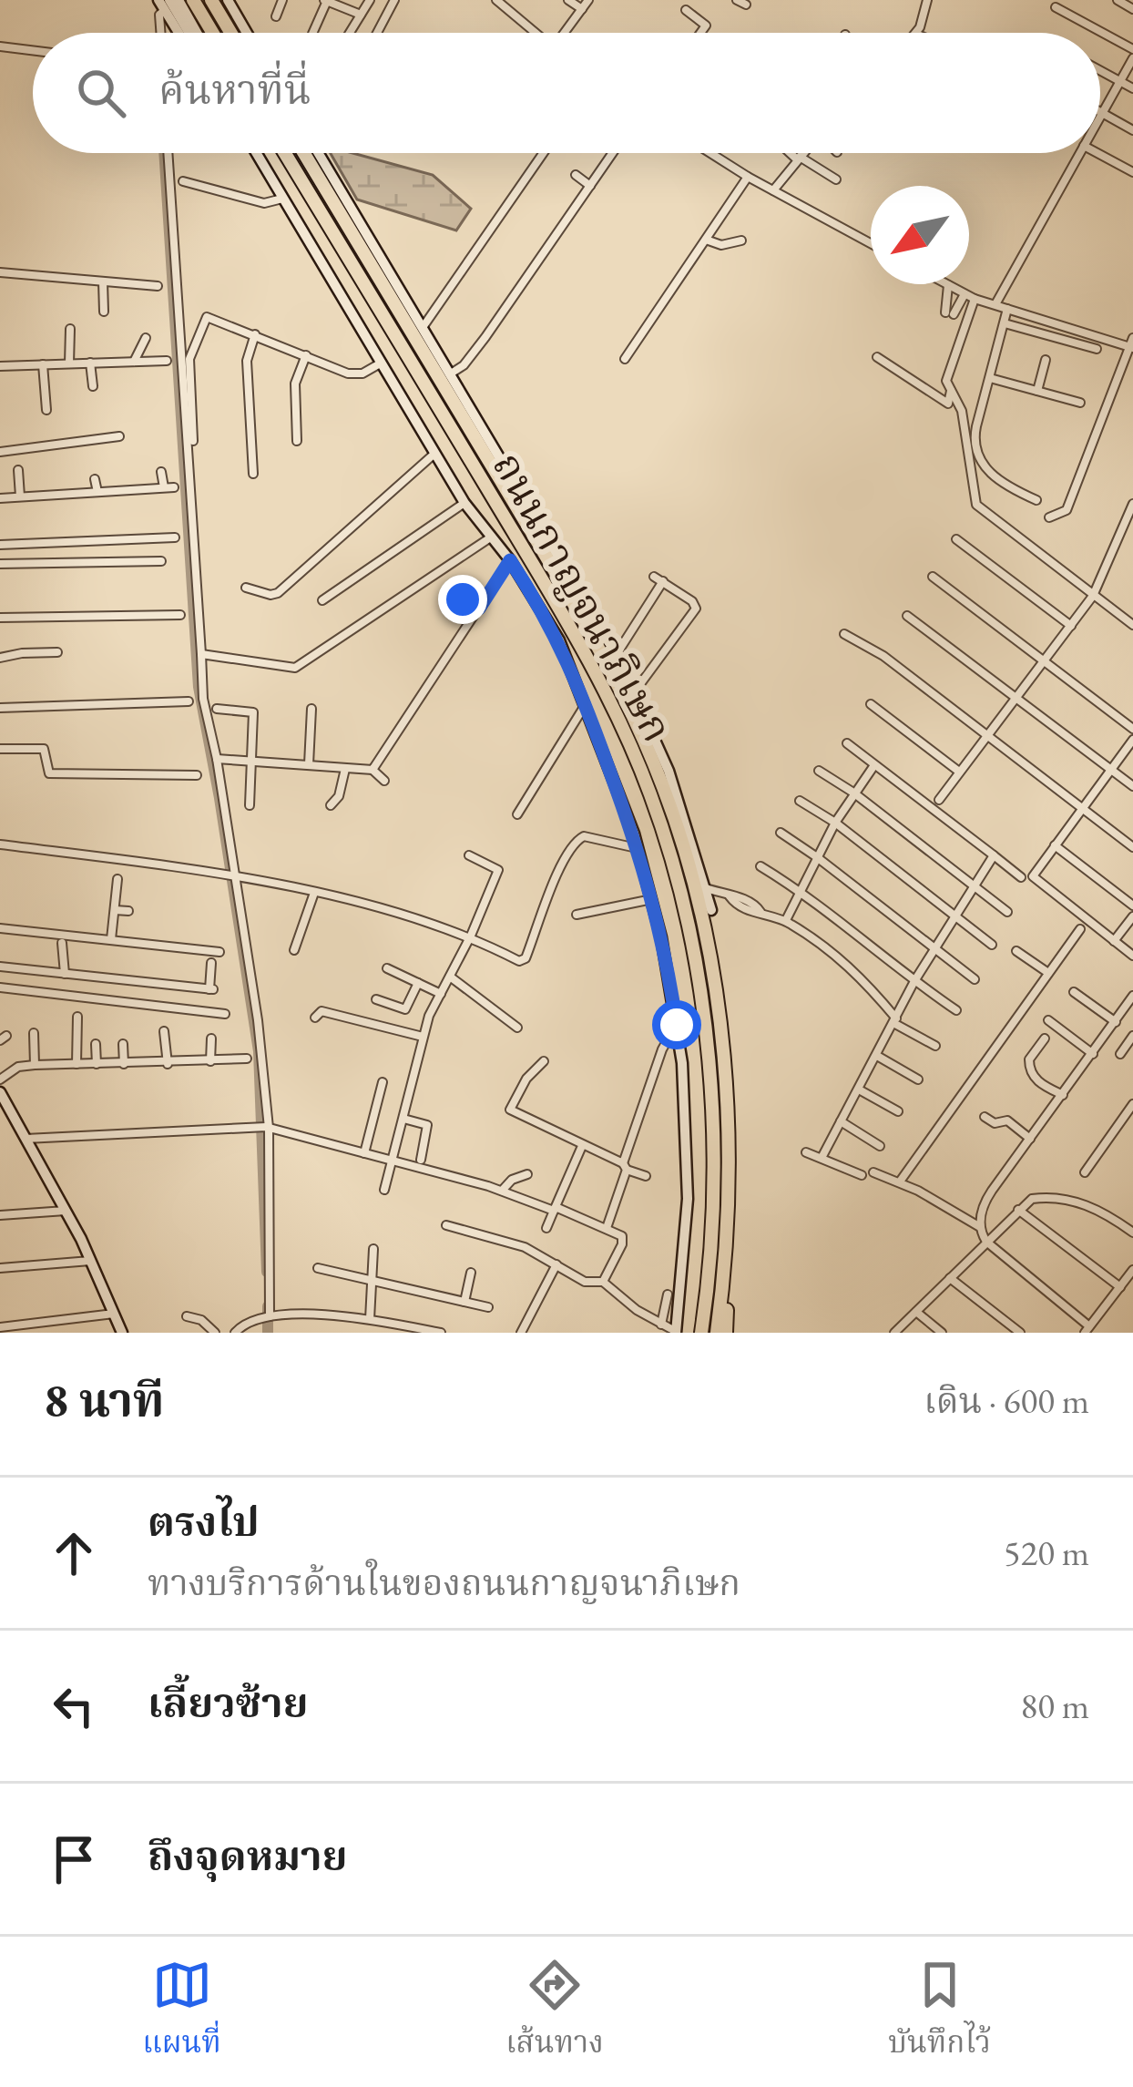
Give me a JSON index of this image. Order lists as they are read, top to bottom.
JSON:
{
  "streets": {
    "highway": ["ถนนกาญจนาภิเษก"]
  },
  "north": "bottom left",
  "page": {
    "search": "ค้นหาที่นี่",
    "heading": ["8 นาที", "เดิน · 600 m"],
    "list": [
      ["ตรงไป", "ทางบริการด้านในของถนนกาญจนาภิเษก", "520 m"],
      ["เลี้ยวซ้าย", "80 m"],
      "ถึงจุดหมาย"
    ],
    "nav": ["แผนที่", "เส้นทาง", "บันทึกไว้"]
  }
}
